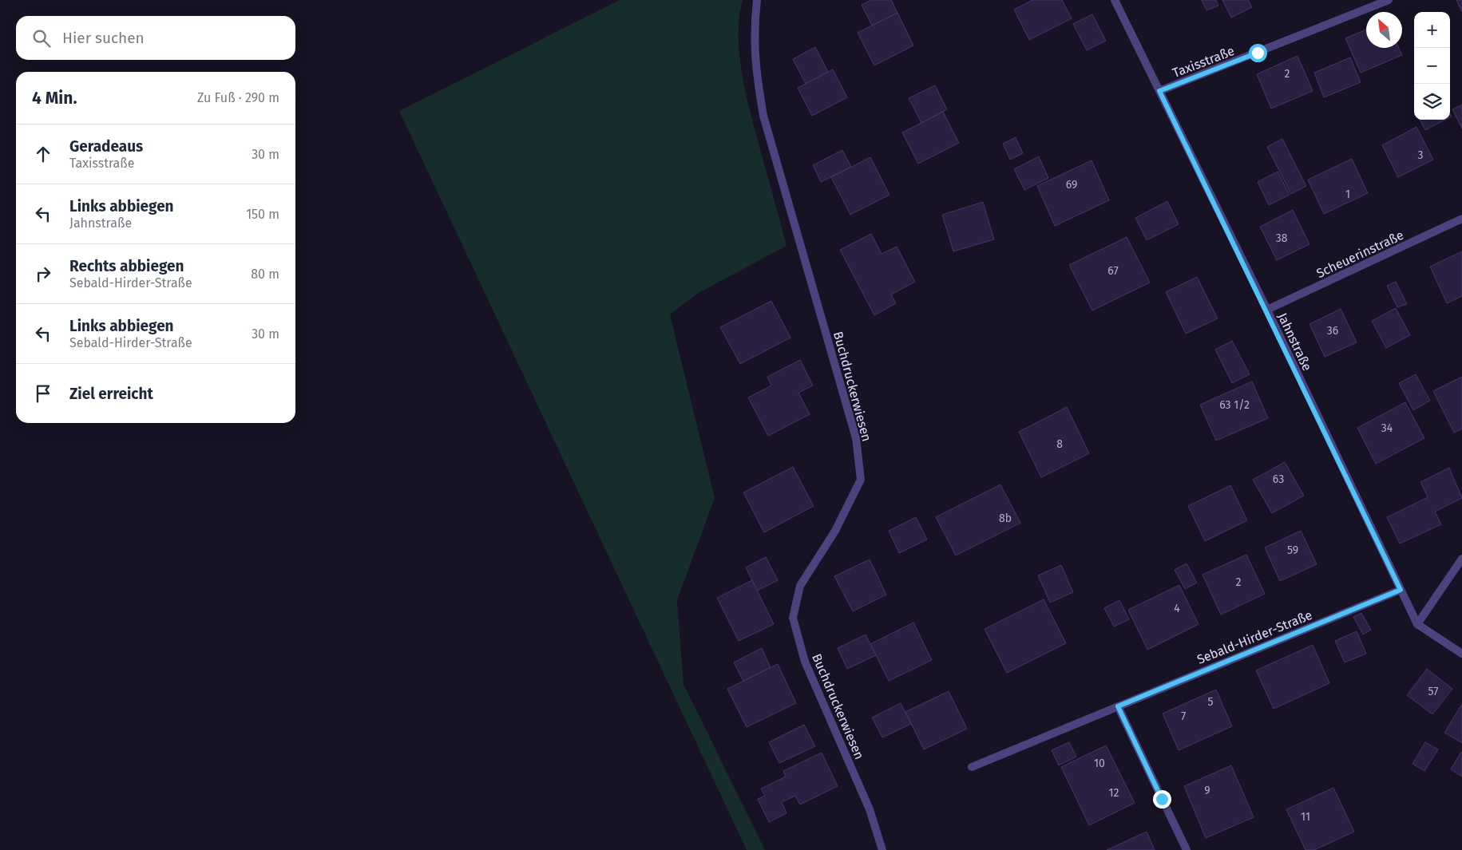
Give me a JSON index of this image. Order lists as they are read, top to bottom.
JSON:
{
  "streets": {
    "street": [
      "Taxisstraße",
      "Scheuerinstraße",
      "Jahnstraße",
      "Buchdruckerwiesen",
      "Sebald-Hirder-Straße"
    ]
  },
  "crossings": [
    ["Taxisstraße", "Jahnstraße"],
    ["Scheuerinstraße", "Jahnstraße"],
    ["Jahnstraße", "Sebald-Hirder-Straße"]
  ],
  "house_numbers": [
    "2",
    "3",
    "69",
    "1",
    "38",
    "67",
    "36",
    "63 1/2",
    "34",
    "8",
    "63",
    "8b",
    "59",
    "2",
    "4",
    "57",
    "5",
    "7",
    "10",
    "9",
    "12",
    "11"
  ],
  "north": "top left",
  "page": {
    "map_buttons": ["+", "−"],
    "search": "Hier suchen",
    "heading": ["4 Min.", "Zu Fuß · 290 m"],
    "list": [
      ["Geradeaus", "Taxisstraße", "30 m"],
      ["Links abbiegen", "Jahnstraße", "150 m"],
      ["Rechts abbiegen", "Sebald-Hirder-Straße", "80 m"],
      ["Links abbiegen", "Sebald-Hirder-Straße", "30 m"],
      "Ziel erreicht"
    ]
  }
}
